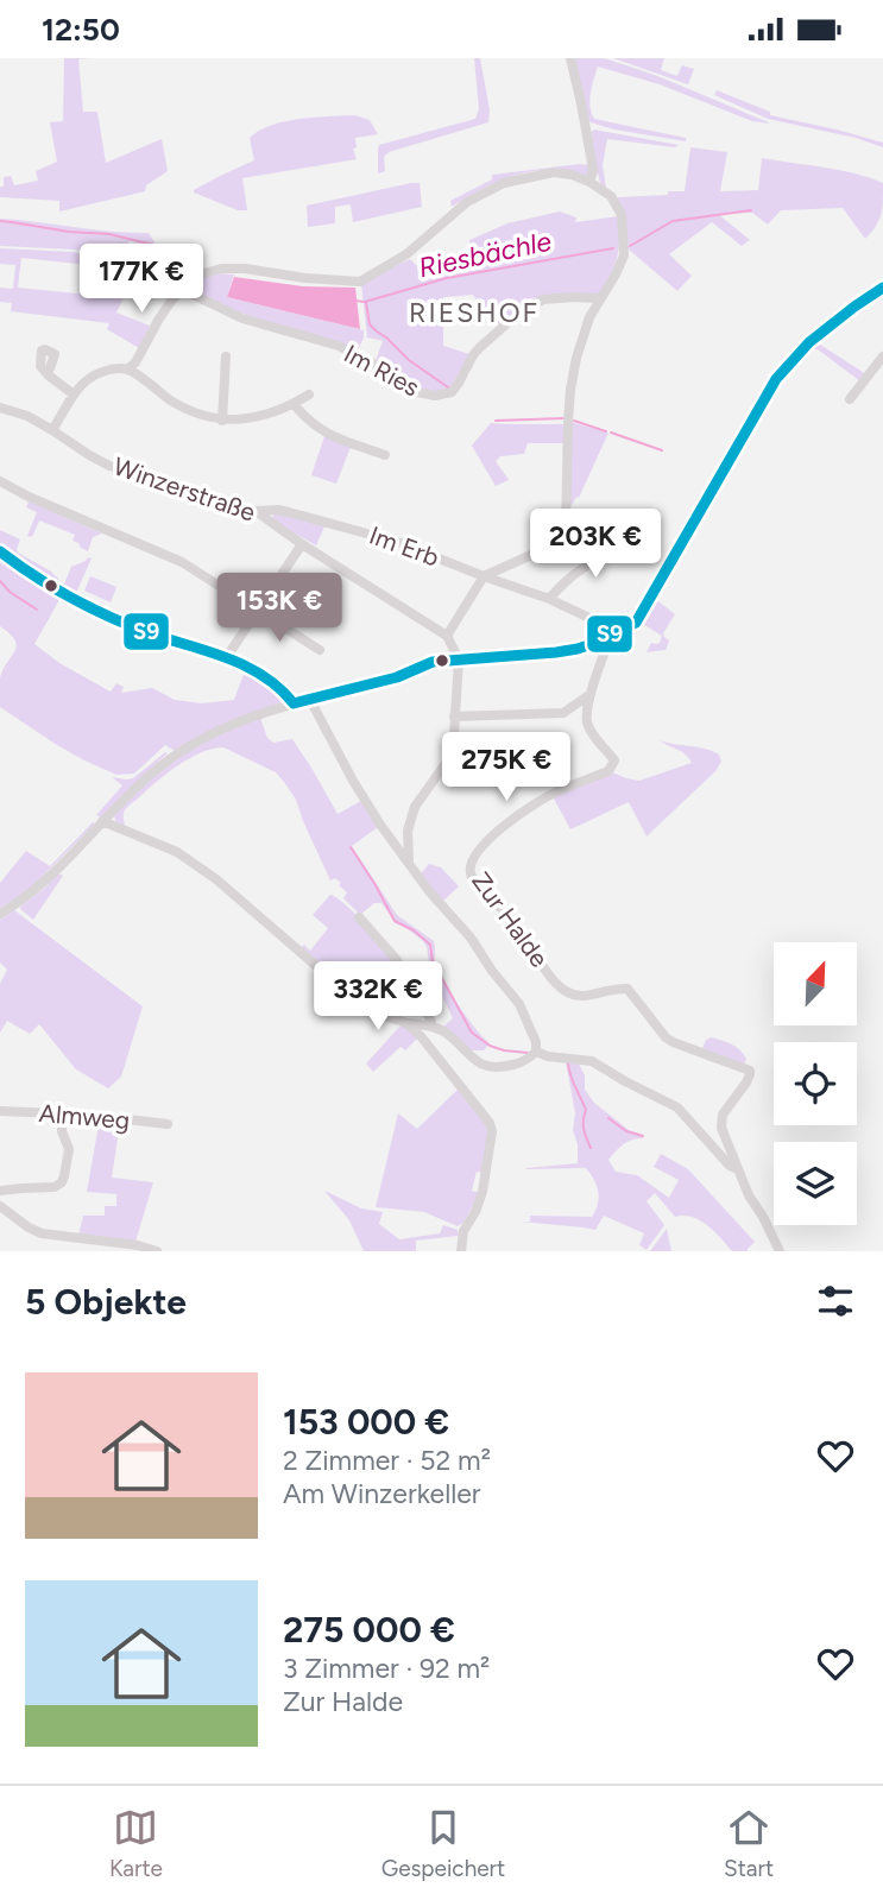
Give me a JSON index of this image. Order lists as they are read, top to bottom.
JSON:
{
  "streets": {
    "street": [
      "Im Ries",
      "Winzerstraße",
      "Im Erb",
      "Zur Halde",
      "Almweg"
    ]
  },
  "crossings": [
    ["Winzerstraße", "Im Erb"],
    ["Im Erb", "Zur Halde"]
  ],
  "districts": ["RIESHOF"],
  "water": ["Riesbächle"],
  "lines": ["transit line S9"],
  "north": "top right",
  "page": {
    "status": "12:50",
    "price": [
      "177K €",
      "203K €",
      "153K €",
      "275K €",
      "332K €"
    ],
    "heading": "5 Objekte",
    "list": [
      {
        "name": "153 000 €",
        "note": "2 Zimmer · 52 m² · Am Winzerkeller"
      },
      {
        "name": "275 000 €",
        "note": "3 Zimmer · 92 m² · Zur Halde"
      }
    ],
    "tabs": ["Karte", "Gespeichert", "Start"]
  }
}
